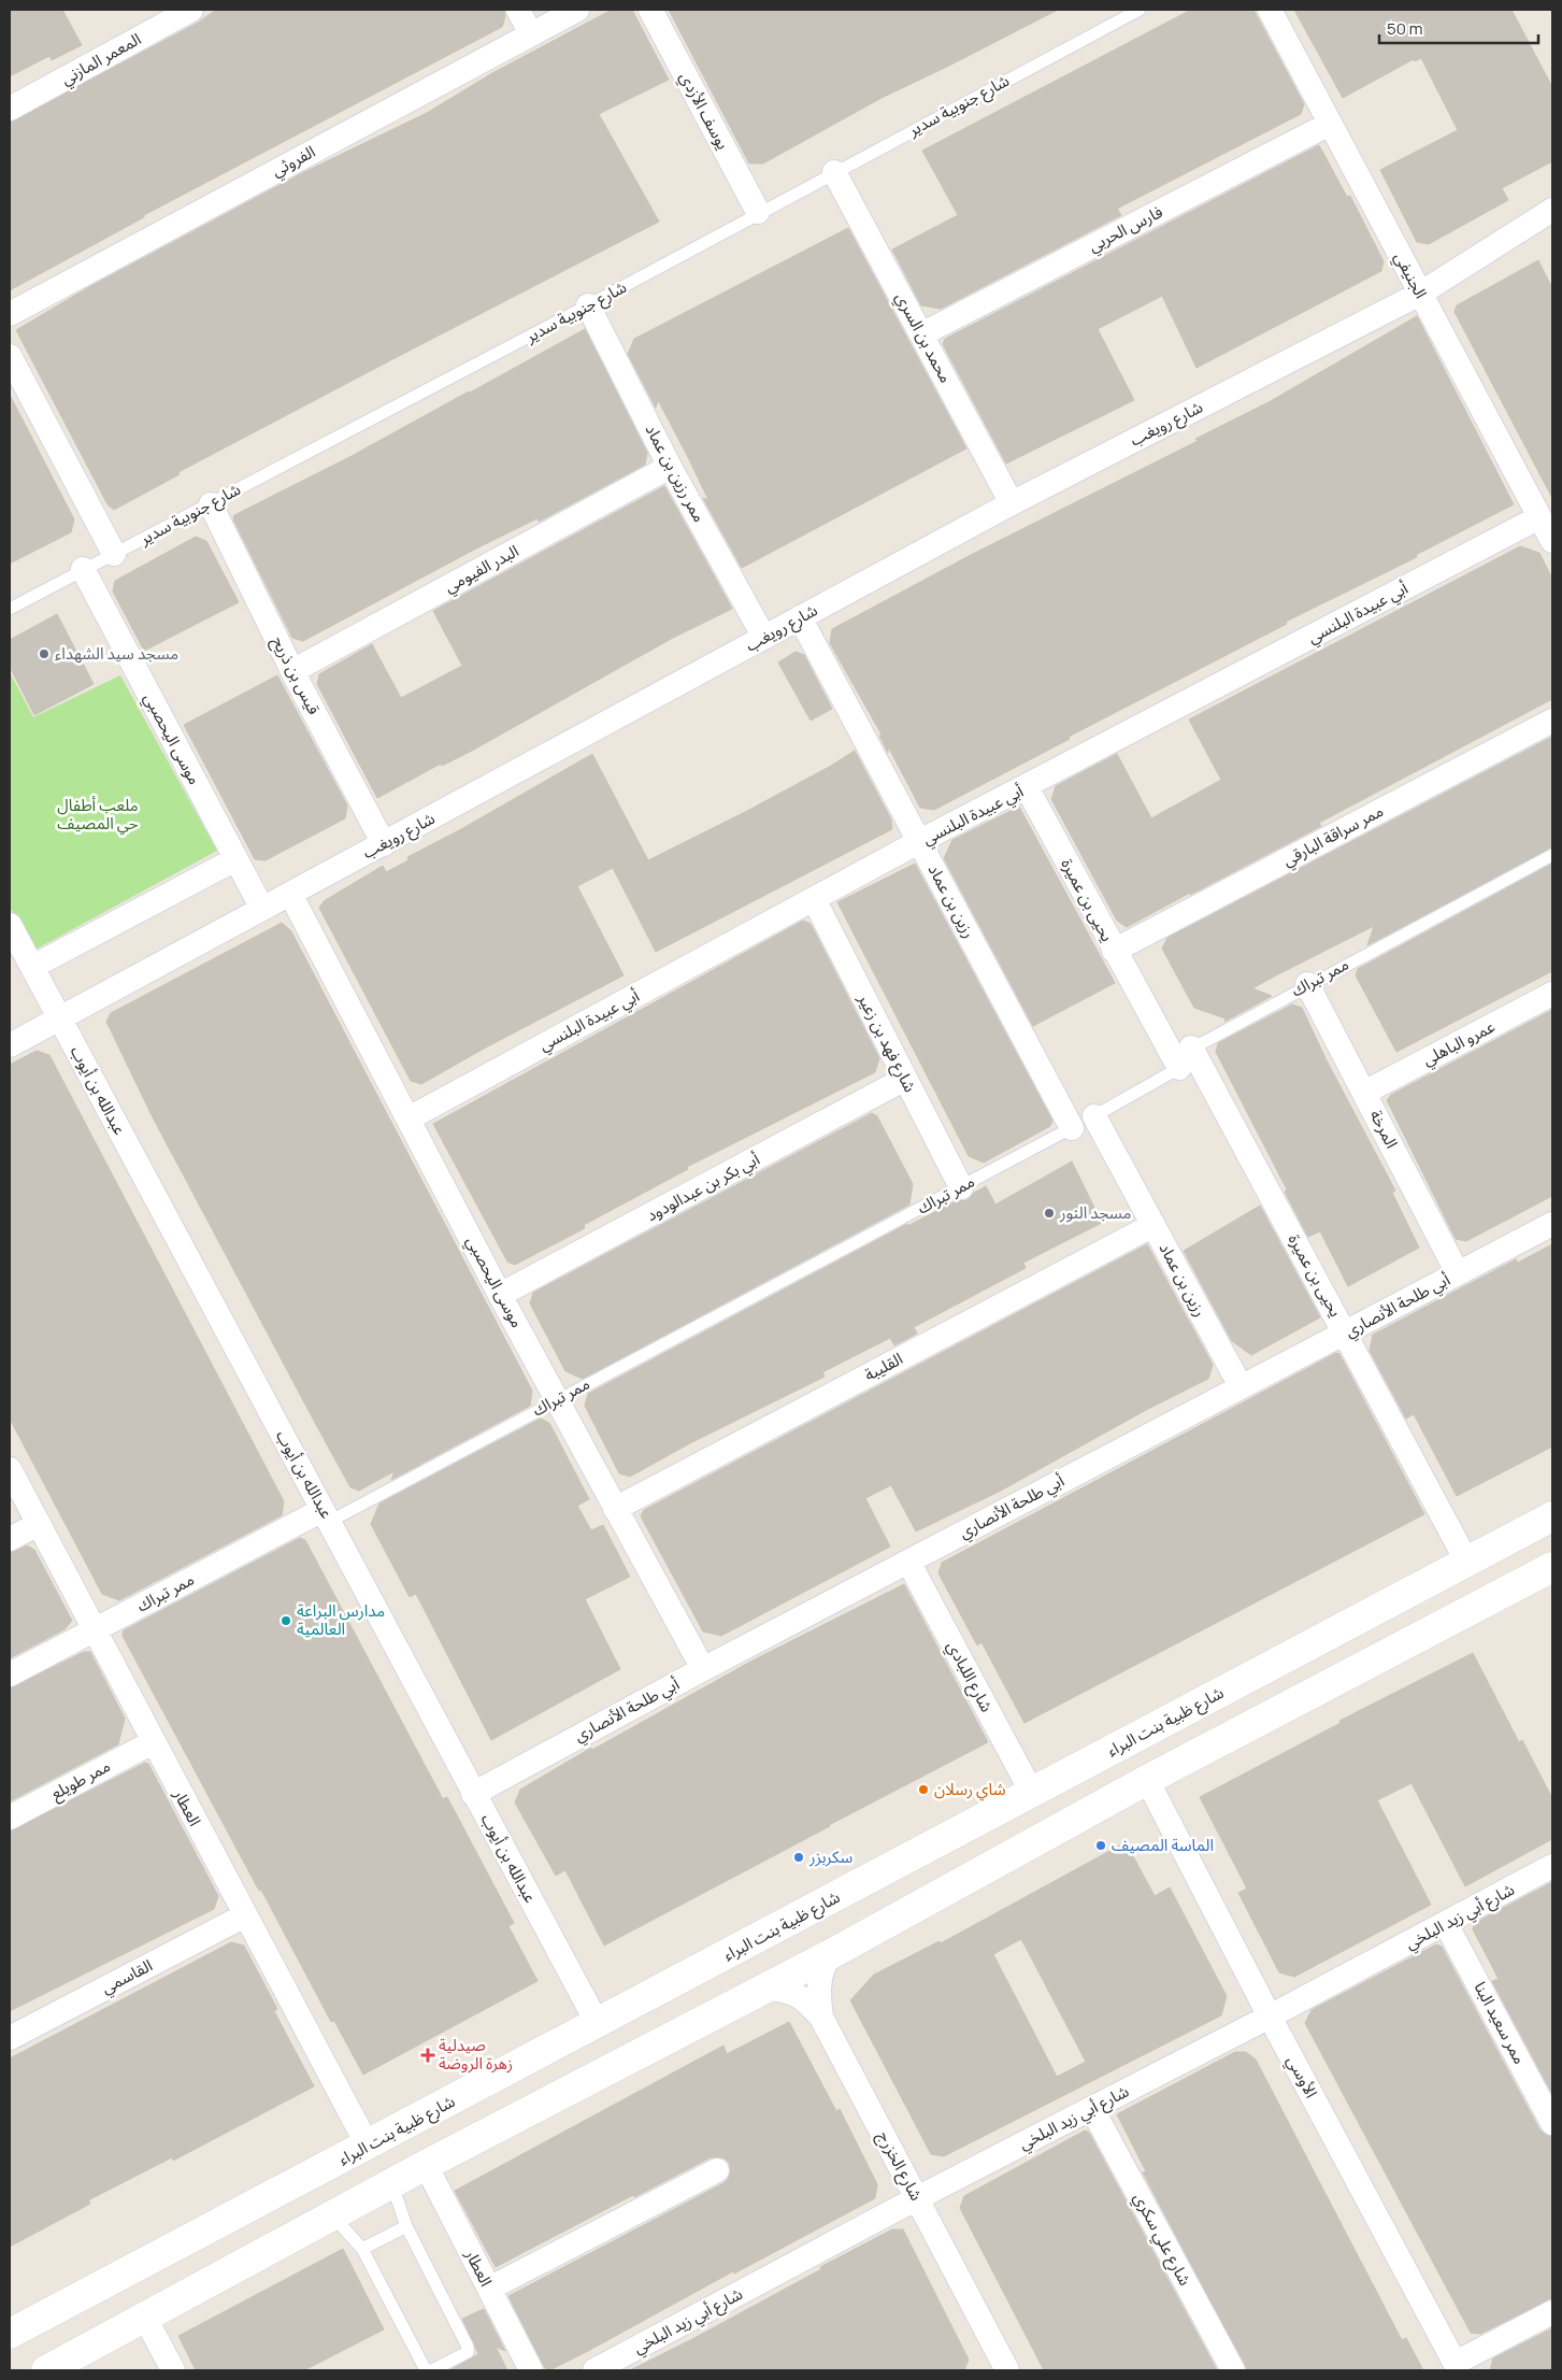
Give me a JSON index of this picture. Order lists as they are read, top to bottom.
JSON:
{
  "streets": {
    "street": [
      "المعمر المازني",
      "يوسف الأزدي",
      "الفروثي",
      "فارس الحربي",
      "الجنيفي",
      "محمد بن السري",
      "شارع رويغب",
      "ممر رزين بن عماد",
      "البدر الفيومي",
      "أبي عبيدة البلنسي",
      "قيس بن ذريح",
      "موسى اليحصبي",
      "ممر سراقة البارقي",
      "يحيى بن عميرة",
      "رزين بن عماد",
      "ممر تبراك",
      "شارع فهد بن زعير",
      "عمرو الباهلي",
      "عبدالله بن أيوب",
      "المرخة",
      "أبي بكر بن عبدالودود",
      "أبي طلحة الأنصاري",
      "القليبة",
      "شارع اللبادي",
      "شارع ظبية بنت البراء",
      "ممر طويلع",
      "العطار",
      "شارع أبي زيد البلخي",
      "القاسمي",
      "ممر سعيد البنا",
      "الأوسي",
      "شارع الخزرج",
      "شارع علي سكري"
    ],
    "lane": ["شارع جنوبية سدير"]
  },
  "crossings": [
    ["شارع جنوبية سدير", "يوسف الأزدي"],
    ["شارع جنوبية سدير", "محمد بن السري"],
    ["شارع جنوبية سدير", "ممر رزين بن عماد"],
    ["شارع جنوبية سدير", "قيس بن ذريح"],
    ["شارع جنوبية سدير", "موسى اليحصبي"],
    ["فارس الحربي", "الجنيفي"],
    ["فارس الحربي", "محمد بن السري"],
    ["الجنيفي", "شارع رويغب"],
    ["الجنيفي", "أبي عبيدة البلنسي"],
    ["محمد بن السري", "شارع رويغب"],
    ["شارع رويغب", "ممر رزين بن عماد"],
    ["شارع رويغب", "قيس بن ذريح"],
    ["شارع رويغب", "موسى اليحصبي"],
    ["شارع رويغب", "رزين بن عماد"],
    ["شارع رويغب", "عبدالله بن أيوب"],
    ["ممر رزين بن عماد", "البدر الفيومي"],
    ["البدر الفيومي", "قيس بن ذريح"],
    ["أبي عبيدة البلنسي", "موسى اليحصبي"],
    ["أبي عبيدة البلنسي", "يحيى بن عميرة"],
    ["أبي عبيدة البلنسي", "رزين بن عماد"],
    ["أبي عبيدة البلنسي", "شارع فهد بن زعير"],
    ["موسى اليحصبي", "ممر تبراك"],
    ["موسى اليحصبي", "أبي بكر بن عبدالودود"],
    ["موسى اليحصبي", "أبي طلحة الأنصاري"],
    ["موسى اليحصبي", "القليبة"],
    ["ممر سراقة البارقي", "يحيى بن عميرة"],
    ["يحيى بن عميرة", "ممر تبراك"],
    ["يحيى بن عميرة", "أبي طلحة الأنصاري"],
    ["يحيى بن عميرة", "شارع ظبية بنت البراء"],
    ["رزين بن عماد", "ممر تبراك"],
    ["رزين بن عماد", "أبي طلحة الأنصاري"],
    ["رزين بن عماد", "القليبة"],
    ["ممر تبراك", "شارع فهد بن زعير"],
    ["ممر تبراك", "عبدالله بن أيوب"],
    ["ممر تبراك", "المرخة"],
    ["ممر تبراك", "العطار"],
    ["شارع فهد بن زعير", "أبي بكر بن عبدالودود"],
    ["عمرو الباهلي", "المرخة"],
    ["عبدالله بن أيوب", "أبي طلحة الأنصاري"],
    ["عبدالله بن أيوب", "شارع ظبية بنت البراء"],
    ["المرخة", "أبي طلحة الأنصاري"],
    ["أبي طلحة الأنصاري", "شارع اللبادي"],
    ["شارع اللبادي", "شارع ظبية بنت البراء"],
    ["شارع ظبية بنت البراء", "العطار"],
    ["ممر طويلع", "العطار"],
    ["العطار", "القاسمي"],
    ["شارع أبي زيد البلخي", "ممر سعيد البنا"],
    ["شارع أبي زيد البلخي", "الأوسي"],
    ["شارع أبي زيد البلخي", "شارع الخزرج"],
    ["شارع أبي زيد البلخي", "شارع علي سكري"]
  ],
  "parks": ["ملعب أطفال حي المصيف"],
  "places": {
    "other": [
      "مسجد سيد الشهداء",
      "مسجد النور",
      "مدارس البراعة العالمية",
      "شاي رسلان",
      "الماسة المصيف",
      "سكربزر"
    ],
    "health": ["صيدلية زهرة الروضة"]
  },
  "scale_bar": "50 m"
}
